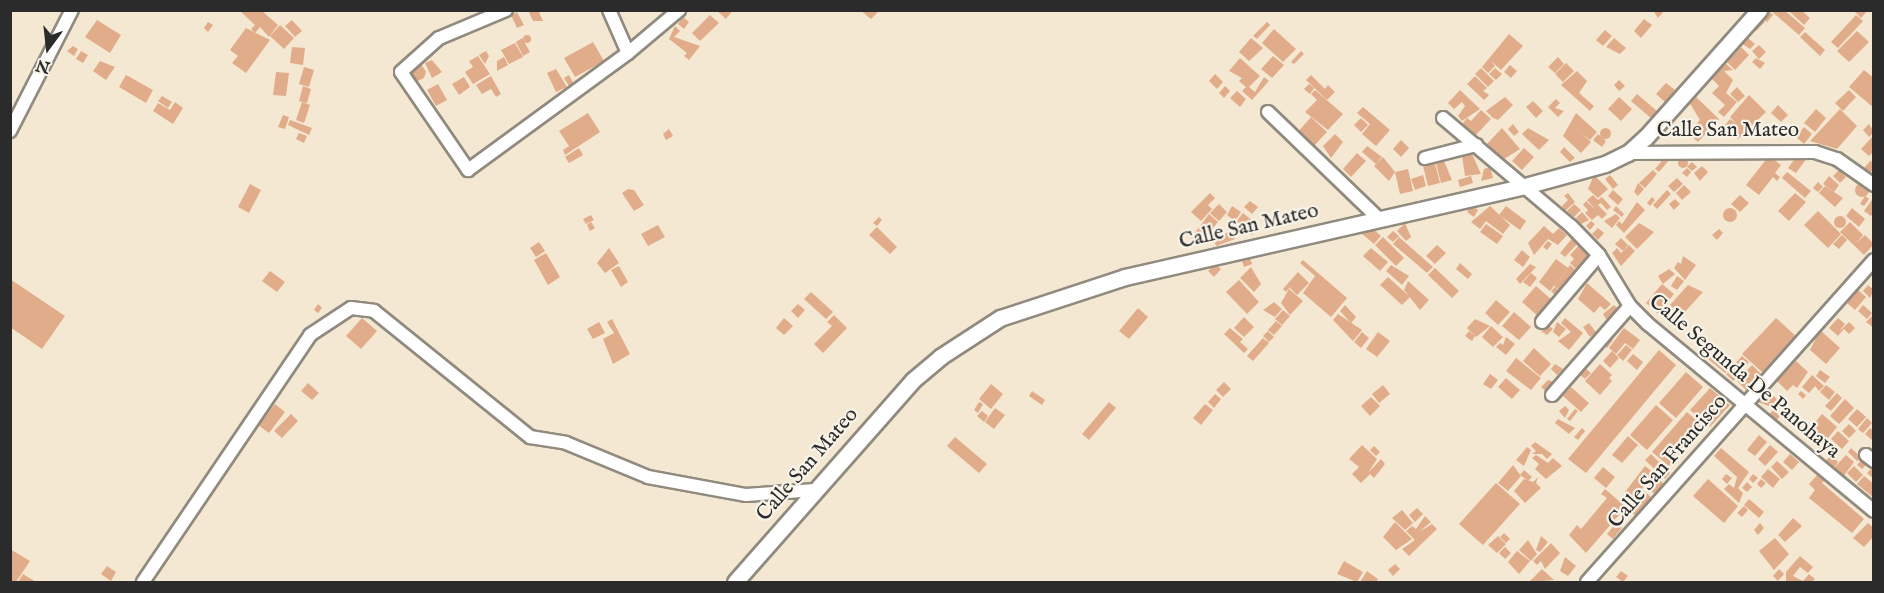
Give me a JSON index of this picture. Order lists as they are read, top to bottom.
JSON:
{
  "streets": {
    "street": ["Calle San Mateo", "Calle Segunda De Panohaya", "Calle San Francisco"]
  },
  "crossings": [
    ["Calle San Mateo", "Calle Segunda De Panohaya"],
    ["Calle Segunda De Panohaya", "Calle San Francisco"]
  ],
  "north": "bottom"
}
